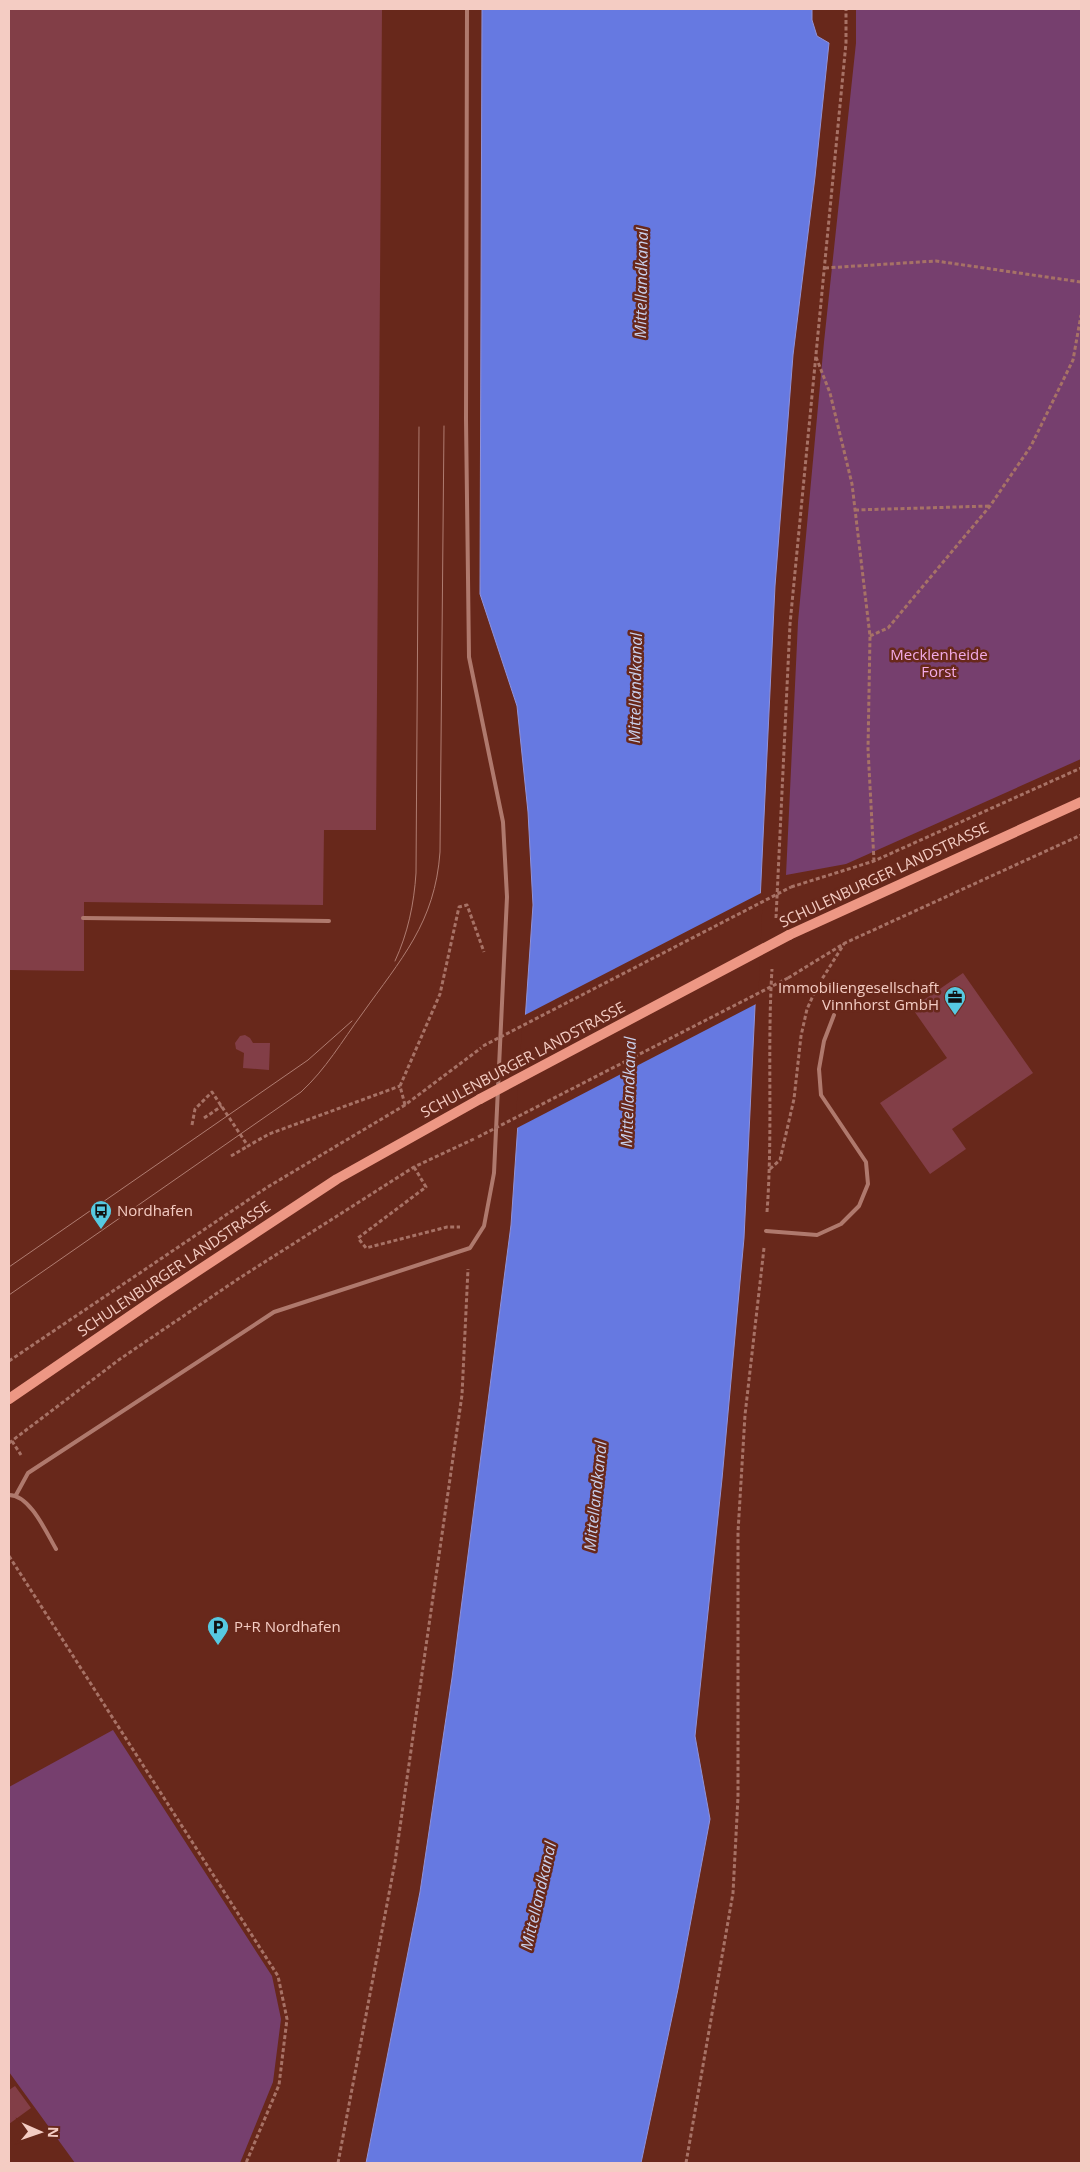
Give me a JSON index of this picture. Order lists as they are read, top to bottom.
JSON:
{
  "streets": {
    "main road": ["SCHULENBURGER LANDSTRASSE"]
  },
  "water": ["Mittellandkanal"],
  "parks": ["Mecklenheide Forst"],
  "places": {
    "office": ["Immobiliengesellschaft Vinnhorst GmbH"],
    "bus stop": ["Nordhafen"],
    "parking": ["P+R Nordhafen"]
  },
  "north": "right"
}
